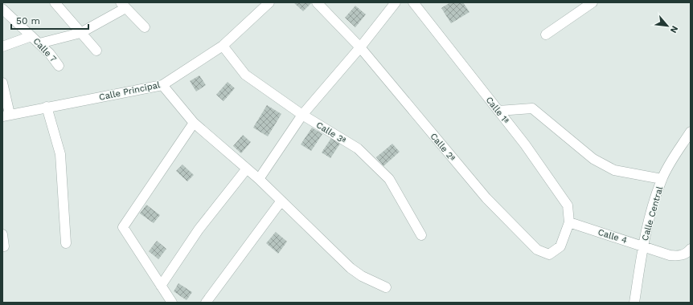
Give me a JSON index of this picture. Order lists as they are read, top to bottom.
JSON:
{
  "streets": {
    "street": [
      "Calle 7",
      "Calle Principal",
      "Calle 1ª",
      "Calle 3ª",
      "Calle 2ª",
      "Calle Central",
      "Calle 4"
    ]
  },
  "crossings": [
    ["Calle Principal", "Calle 3ª"],
    ["Calle 1ª", "Calle 2ª"],
    ["Calle 1ª", "Calle 4"],
    ["Calle 2ª", "Calle 4"],
    ["Calle Central", "Calle 4"]
  ],
  "scale_bar": "50 m",
  "north": "bottom right"
}
